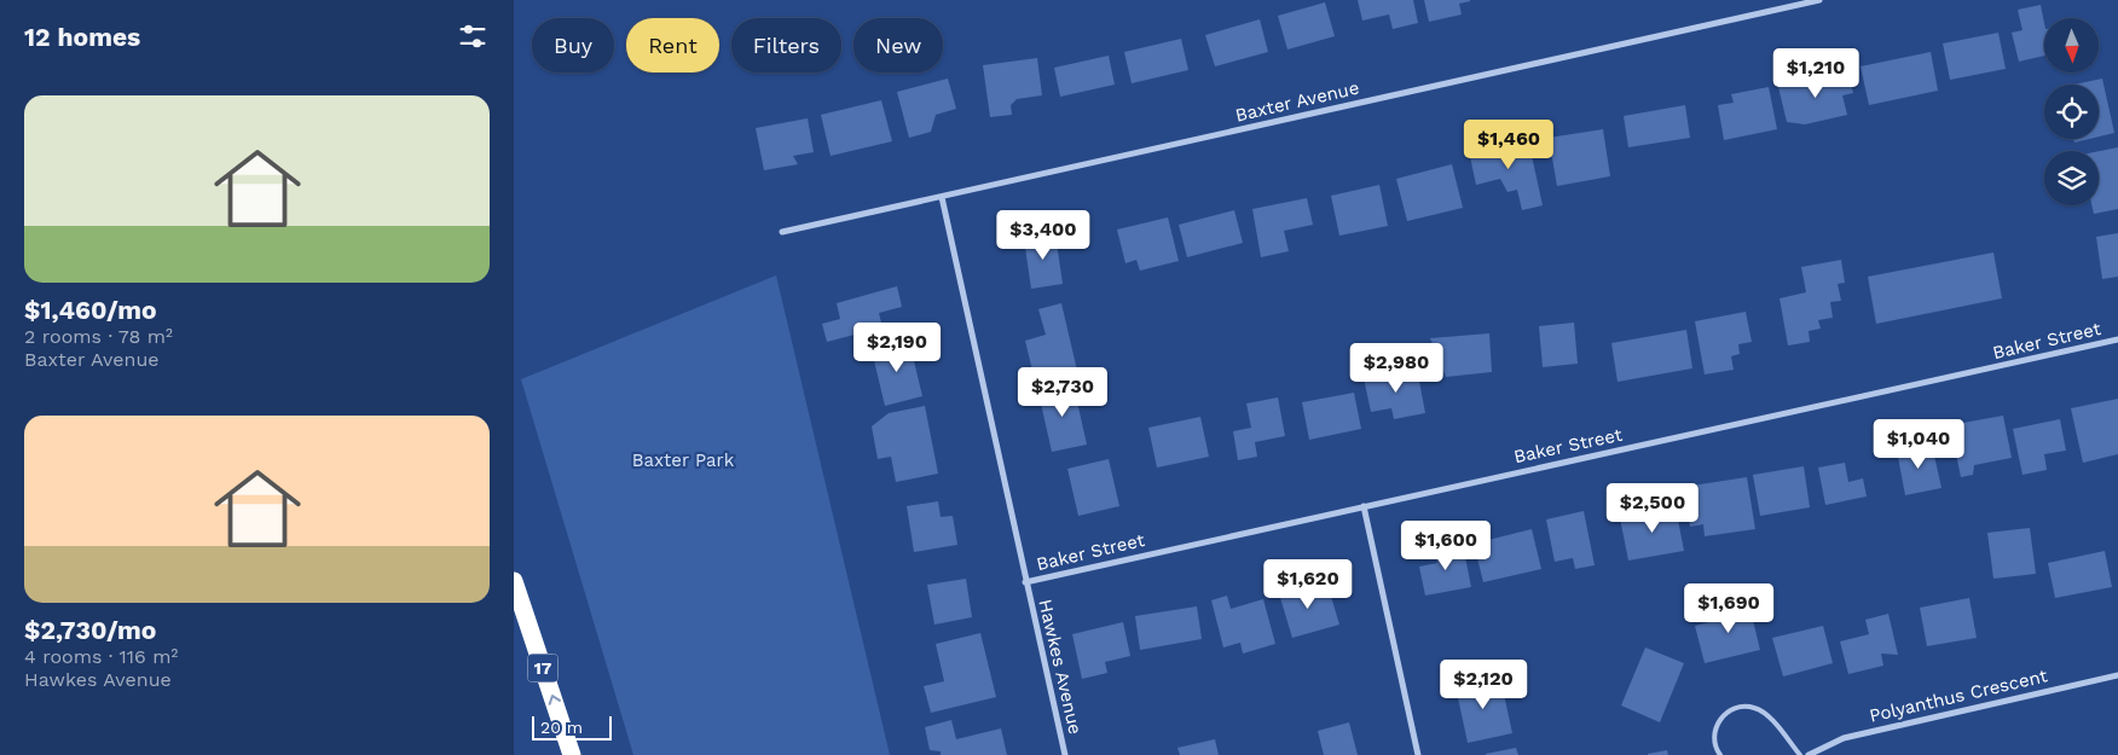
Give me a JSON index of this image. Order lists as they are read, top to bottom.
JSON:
{
  "streets": {
    "highway": ["17"],
    "street": [
      "Baxter Avenue",
      "Baker Street",
      "Hawkes Avenue",
      "Polyanthus Crescent"
    ]
  },
  "crossings": [
    ["Baxter Avenue", "Hawkes Avenue"],
    ["Baker Street", "Hawkes Avenue"]
  ],
  "parks": ["Baxter Park"],
  "scale_bar": "20 m",
  "north": "bottom",
  "page": {
    "heading": "12 homes",
    "chip": [
      "Buy",
      "Rent",
      "Filters",
      "New"
    ],
    "price": [
      "$1,210",
      "$1,460",
      "$3,400",
      "$2,190",
      "$2,980",
      "$2,730",
      "$1,040",
      "$2,500",
      "$1,600",
      "$1,620",
      "$1,690",
      "$2,120"
    ],
    "list": [
      {
        "name": "$1,460/mo",
        "note": "2 rooms · 78 m² · Baxter Avenue"
      },
      {
        "name": "$2,730/mo",
        "note": "4 rooms · 116 m² · Hawkes Avenue"
      }
    ],
    "scale": "20 m"
  }
}
